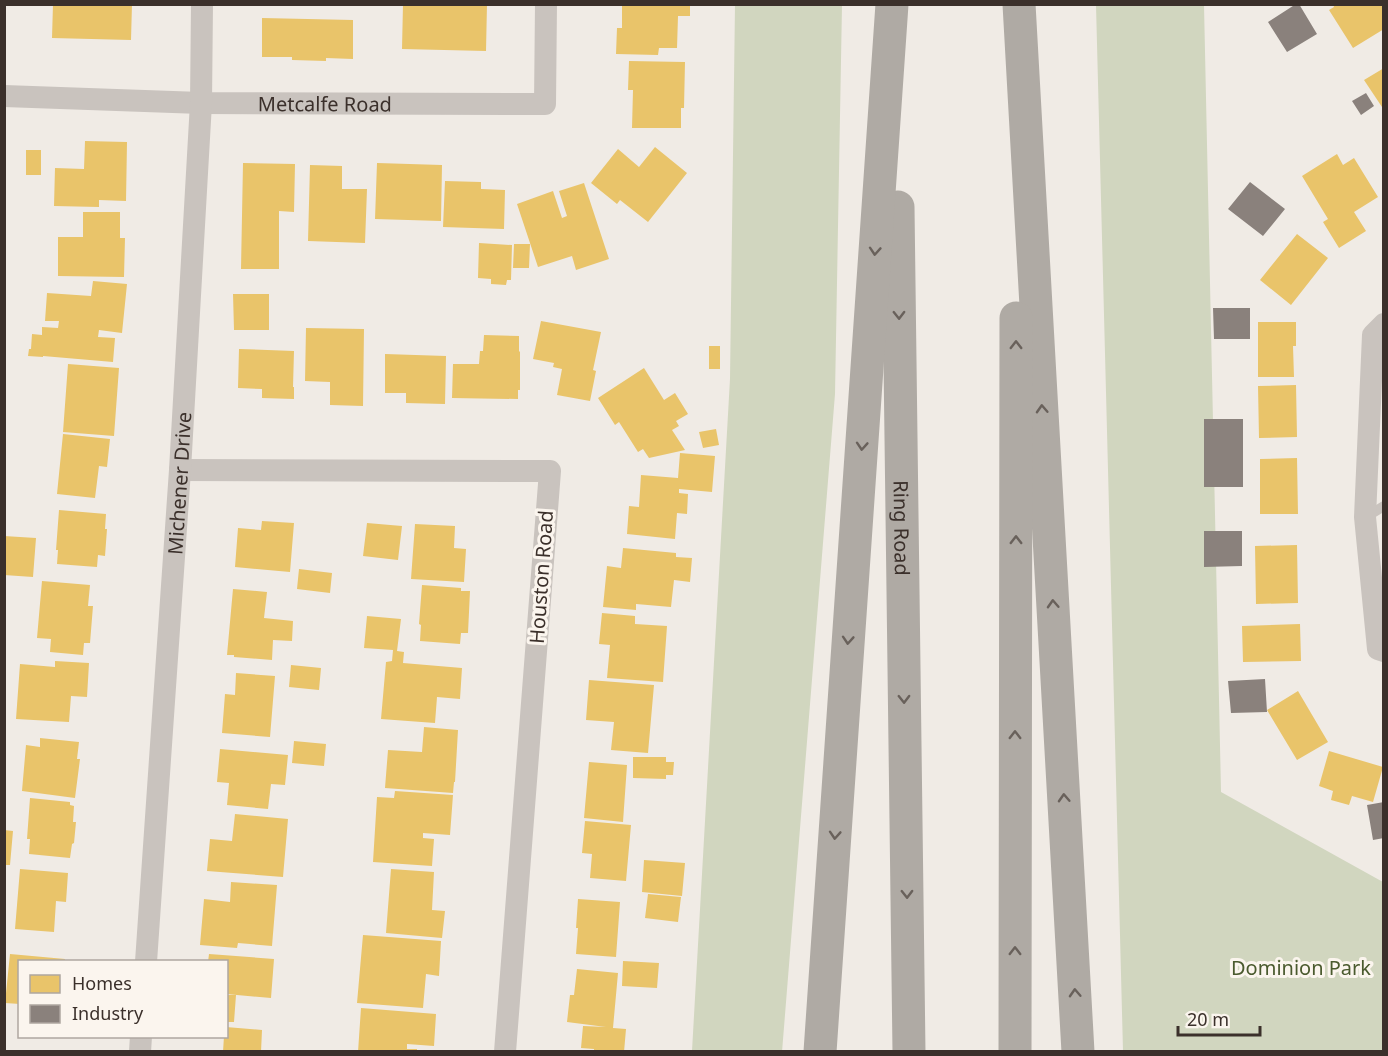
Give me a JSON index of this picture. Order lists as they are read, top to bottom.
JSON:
{
  "streets": {
    "highway": ["Ring Road"],
    "street": ["Metcalfe Road", "Michener Drive", "Houston Road"]
  },
  "crossings": [
    ["Metcalfe Road", "Michener Drive"],
    ["Michener Drive", "Houston Road"]
  ],
  "parks": ["Dominion Park"],
  "legend": ["Homes", "Industry"],
  "scale_bar": "20 m"
}
